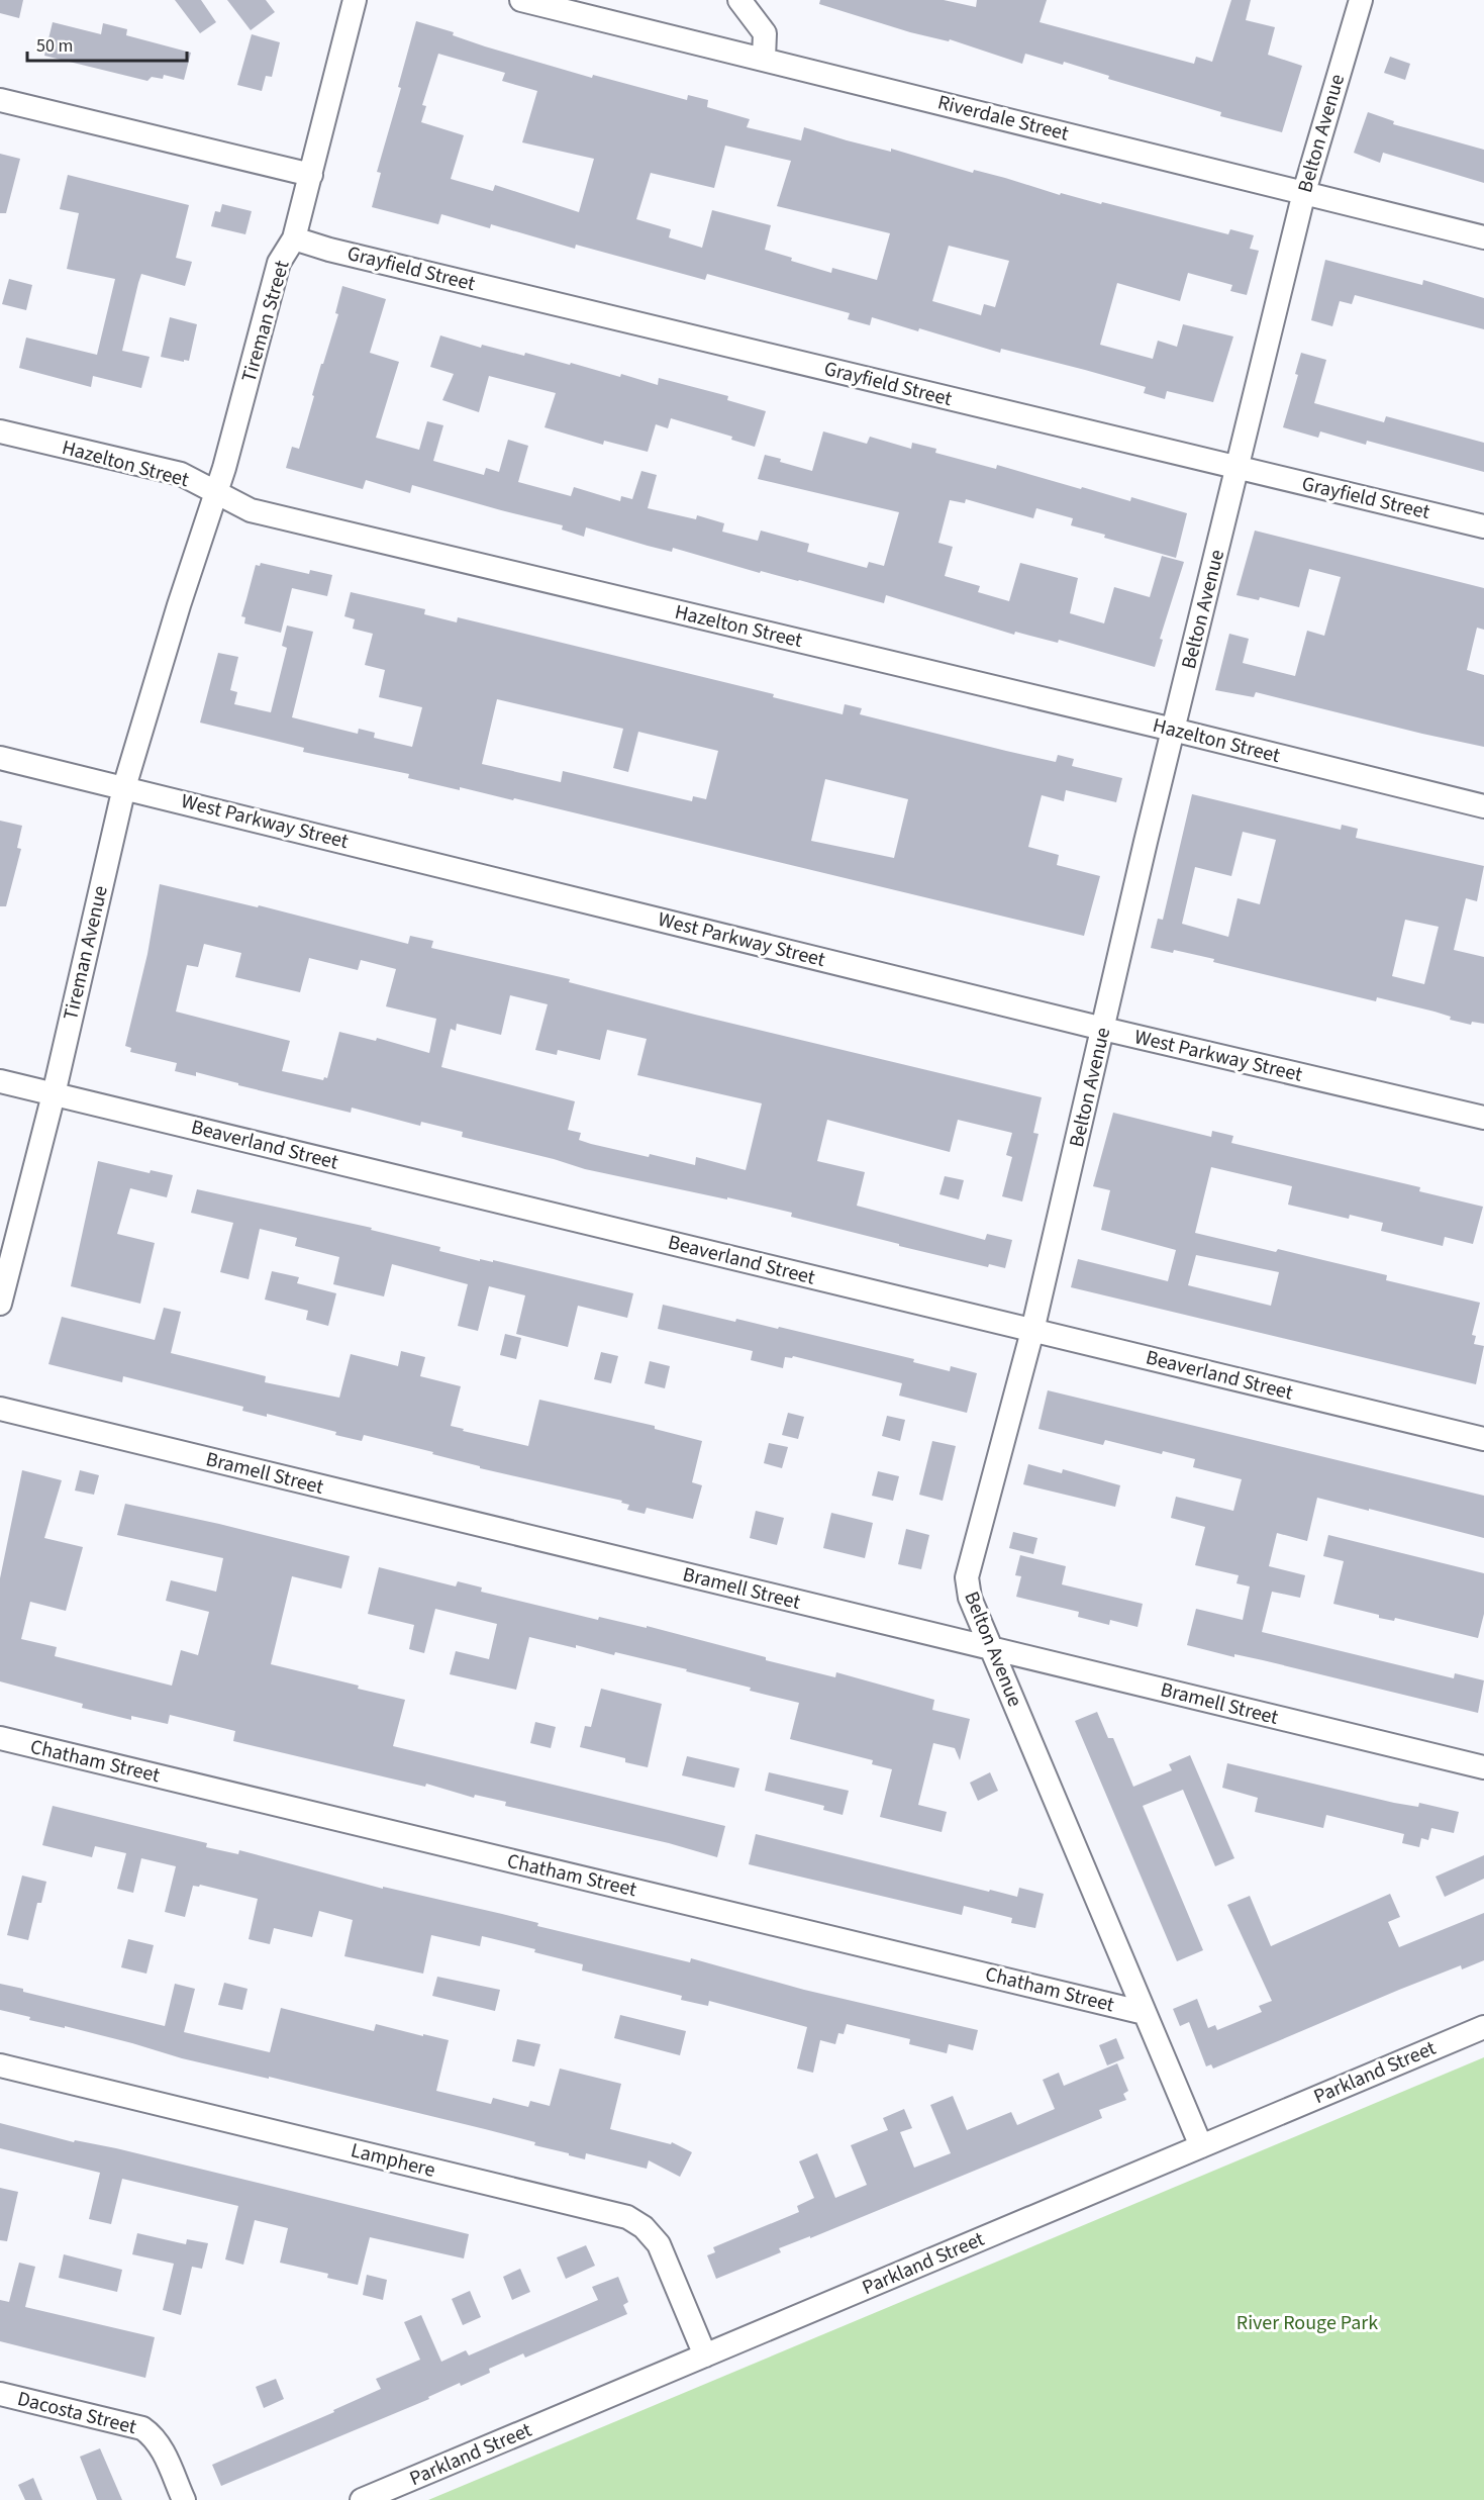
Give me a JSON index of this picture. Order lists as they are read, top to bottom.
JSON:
{
  "streets": {
    "street": [
      "Riverdale Street",
      "Belton Avenue",
      "Grayfield Street",
      "Tireman Street",
      "Hazelton Street",
      "West Parkway Street",
      "Tireman Avenue",
      "Beaverland Street",
      "Bramell Street",
      "Chatham Street",
      "Parkland Street",
      "Lamphere",
      "Dacosta Street"
    ]
  },
  "crossings": [
    ["Riverdale Street", "Belton Avenue"],
    ["Belton Avenue", "Grayfield Street"],
    ["Belton Avenue", "Hazelton Street"],
    ["Belton Avenue", "West Parkway Street"],
    ["Belton Avenue", "Beaverland Street"],
    ["Belton Avenue", "Bramell Street"],
    ["Belton Avenue", "Chatham Street"],
    ["Belton Avenue", "Parkland Street"],
    ["Grayfield Street", "Tireman Street"],
    ["Tireman Street", "Hazelton Street"],
    ["Tireman Street", "Tireman Avenue"],
    ["West Parkway Street", "Tireman Avenue"],
    ["Tireman Avenue", "Beaverland Street"],
    ["Parkland Street", "Lamphere"]
  ],
  "parks": ["River Rouge Park"],
  "scale_bar": "50 m"
}
